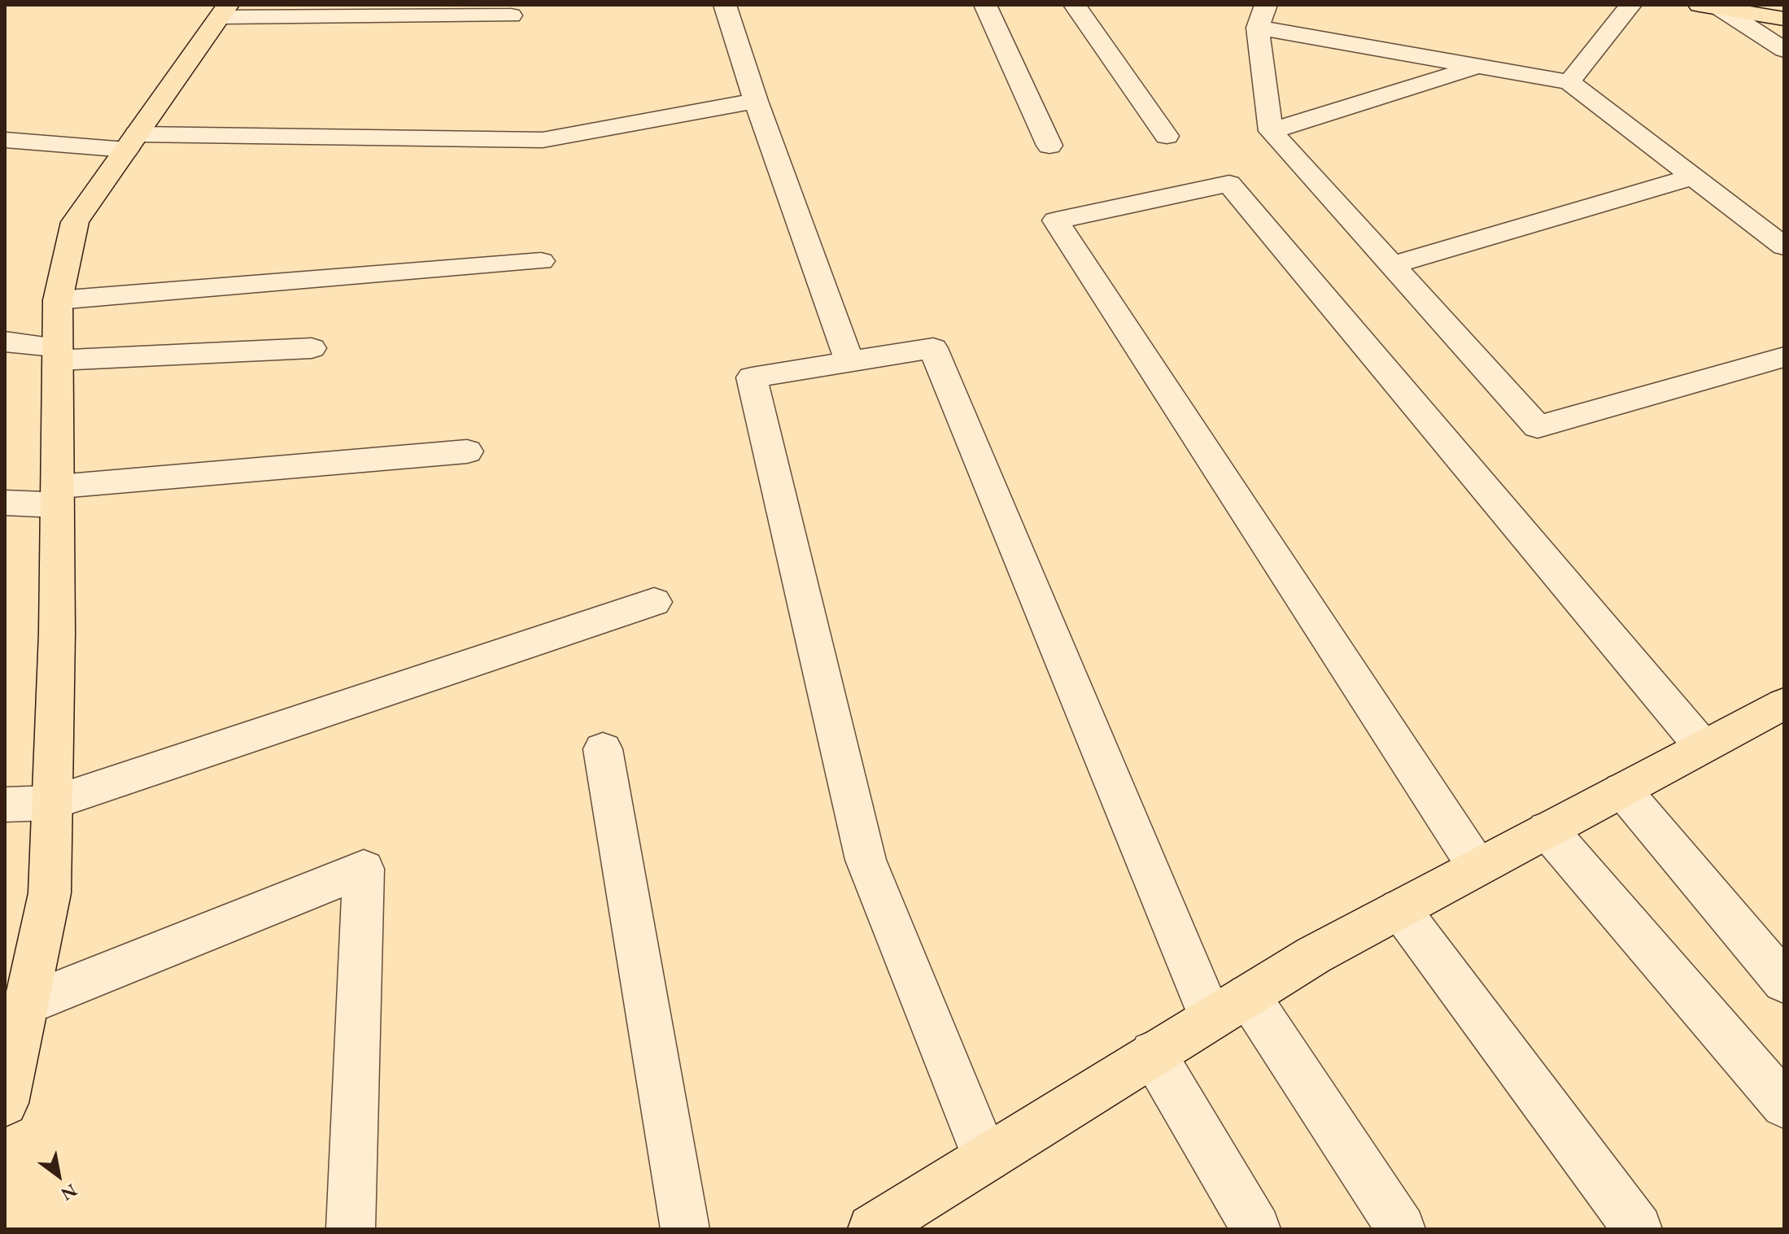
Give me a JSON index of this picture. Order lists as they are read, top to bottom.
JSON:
{
  "north": "bottom right"
}
